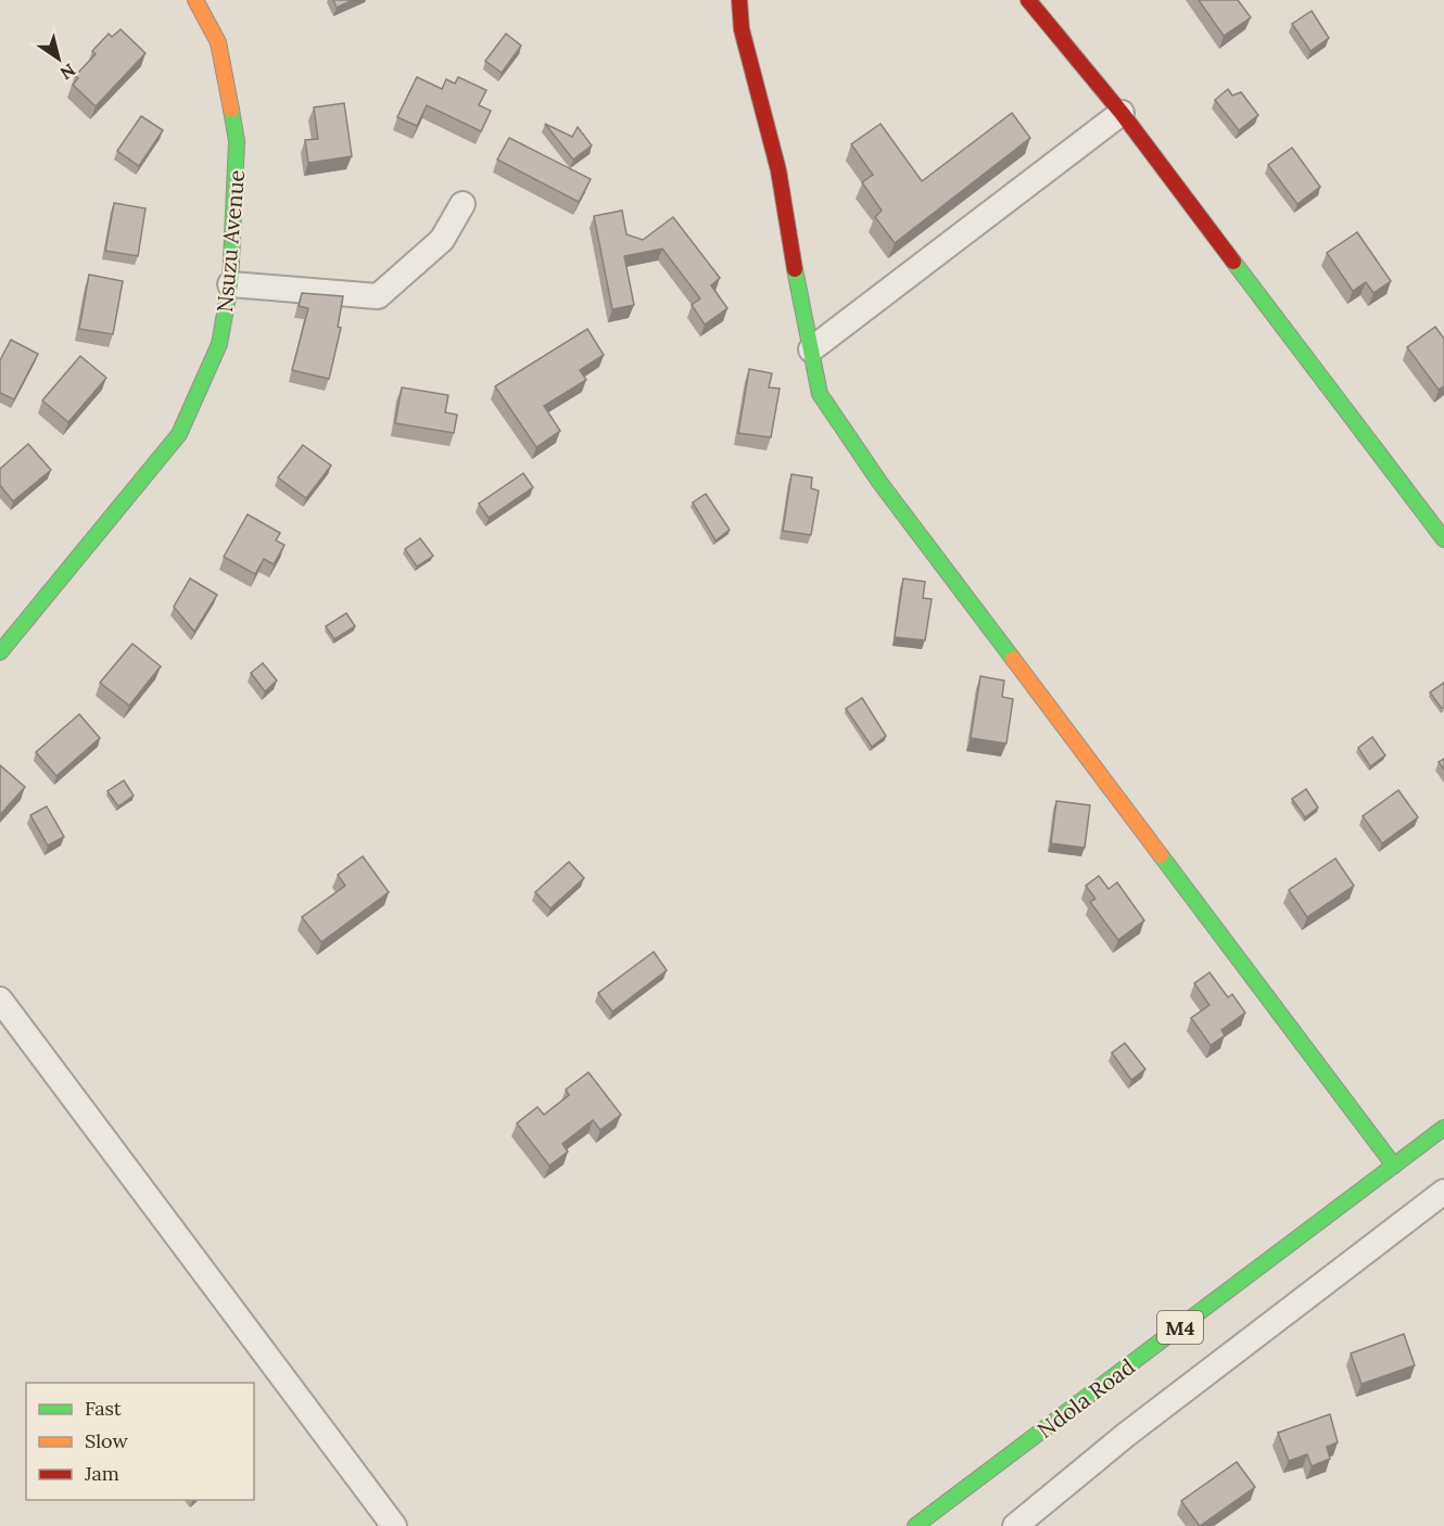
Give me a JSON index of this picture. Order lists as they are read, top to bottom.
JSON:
{
  "streets": {
    "street": ["Nsuzu Avenue", "M4", "Ndola Road"]
  },
  "legend": ["Fast", "Slow", "Jam"],
  "north": "bottom right"
}
